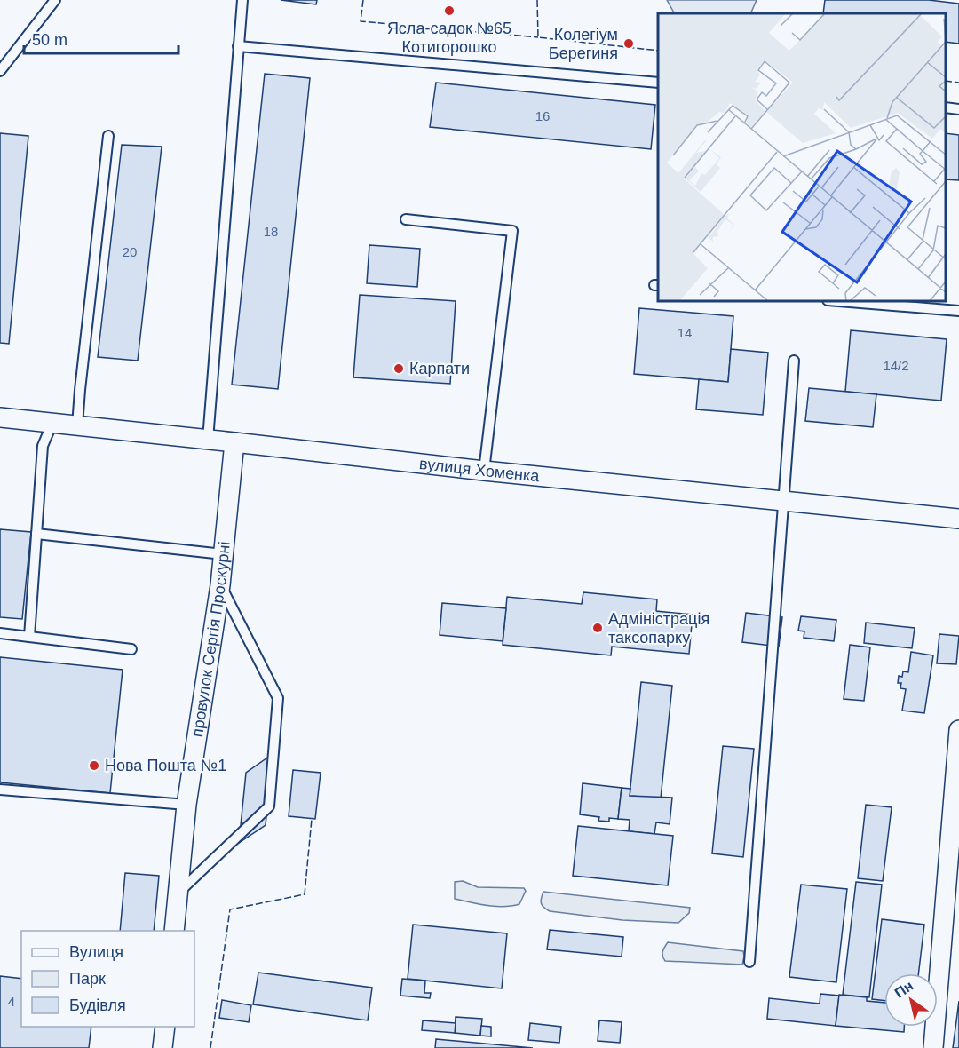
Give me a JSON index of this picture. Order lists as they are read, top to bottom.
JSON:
{
  "streets": {
    "street": ["вулиця Хоменка", "провулок Сергія Проскурні"]
  },
  "crossings": [
    ["вулиця Хоменка", "провулок Сергія Проскурні"]
  ],
  "places": [
    "Ясла-садок №65 Котигорошко",
    "Колегіум Берегиня",
    "Карпати",
    "Адміністрація таксопарку",
    "Нова Пошта №1"
  ],
  "house_numbers": [
    "16",
    "18",
    "20",
    "14",
    "14/2",
    "4"
  ],
  "legend": ["Вулиця", "Парк", "Будівля"],
  "scale_bar": "50 m",
  "north": "top left"
}
